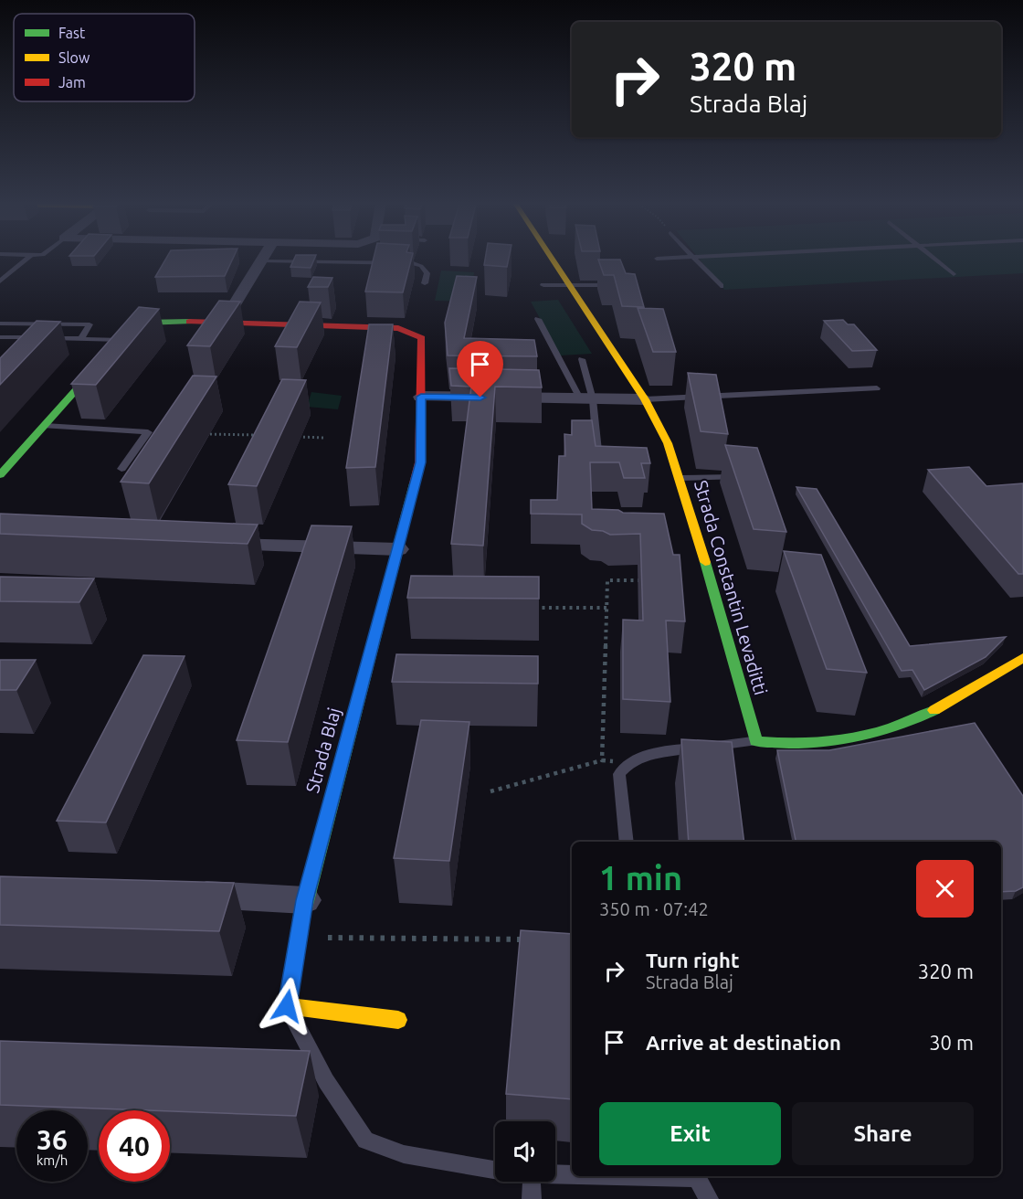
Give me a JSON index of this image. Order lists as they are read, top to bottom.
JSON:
{
  "streets": {
    "street": ["Strada Constantin Levaditti", "Strada Blaj"]
  },
  "legend": ["Fast", "Slow", "Jam"],
  "page": {
    "turn": ["320 m", "Strada Blaj"],
    "heading": ["1 min", "350 m · 07:42"],
    "list": [
      {
        "name": "Turn right",
        "note": "Strada Blaj",
        "value": "320 m"
      },
      {
        "name": "Arrive at destination",
        "value": "30 m"
      }
    ],
    "buttons": ["Exit", "Share"],
    "speed": "36 km/h",
    "limit": "40"
  }
}
